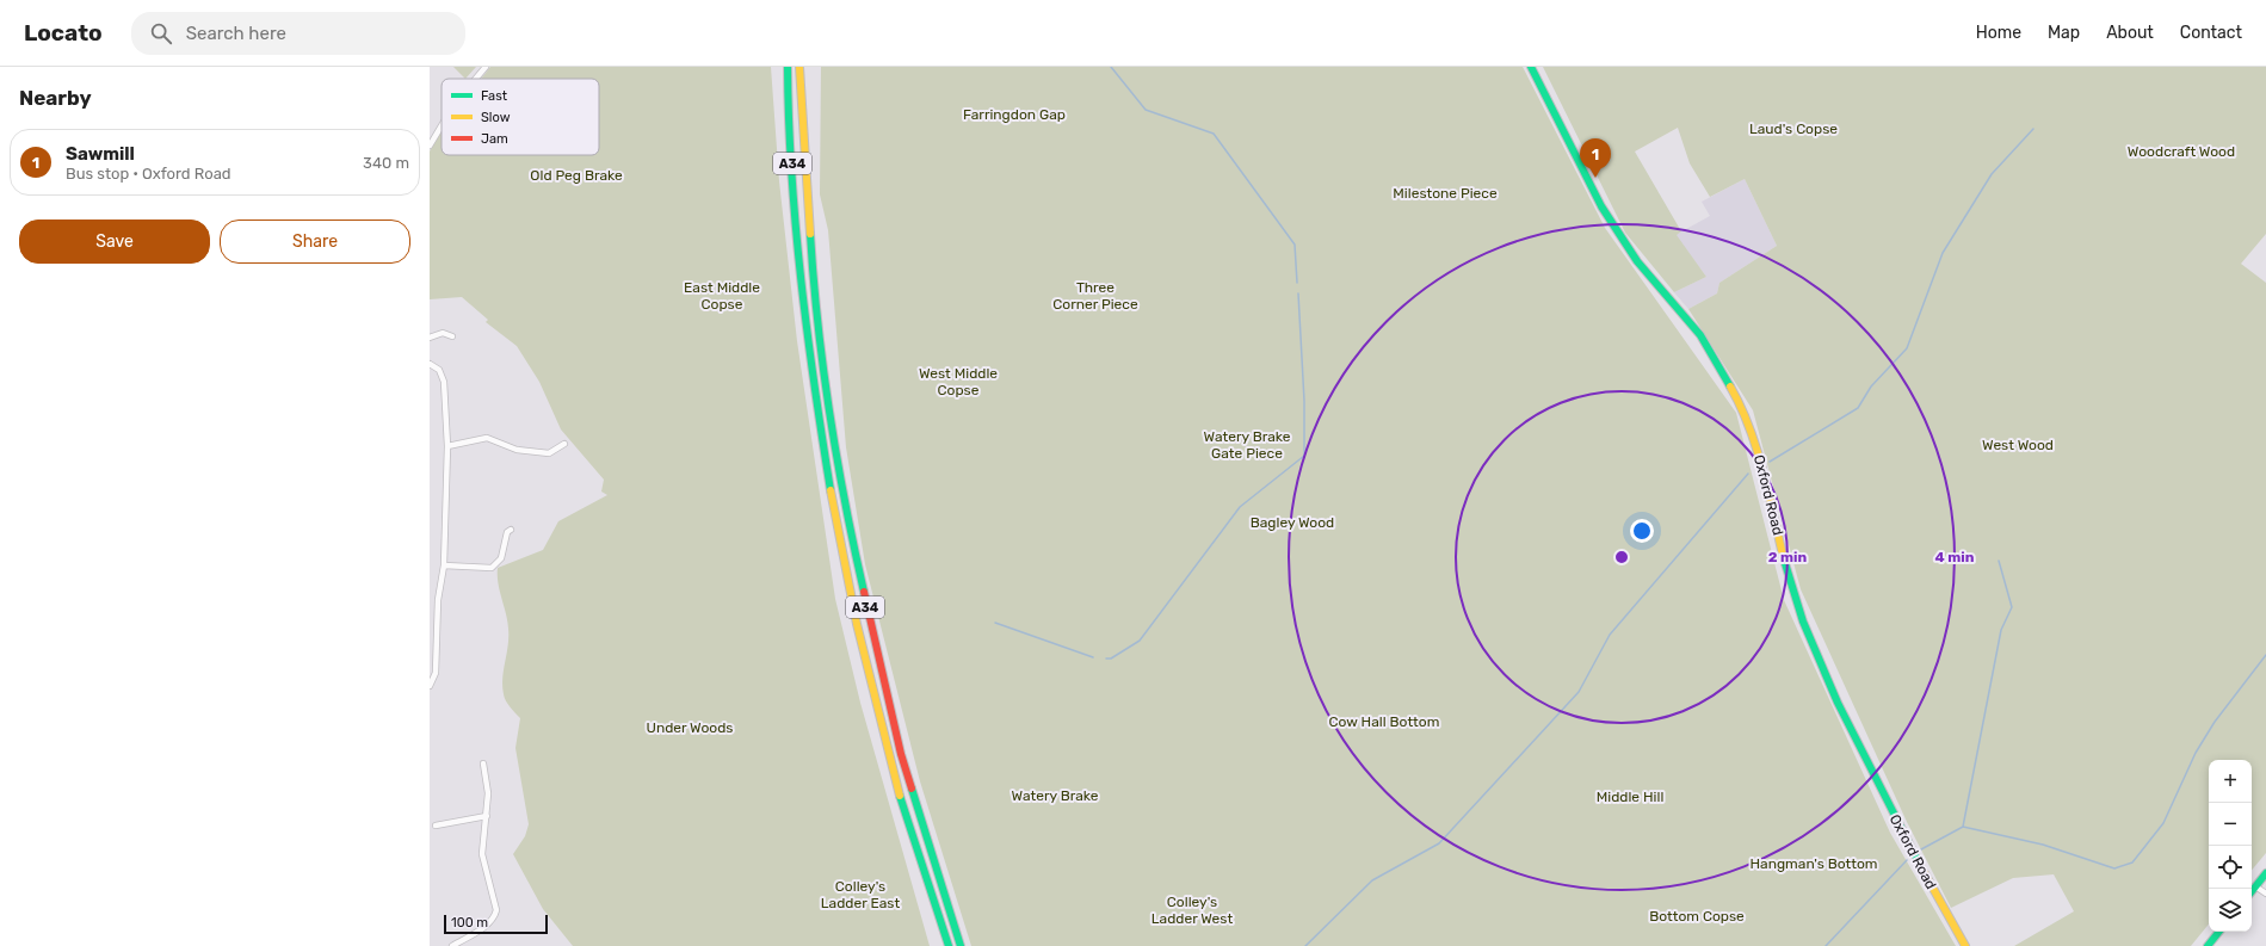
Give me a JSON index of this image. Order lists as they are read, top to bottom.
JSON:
{
  "streets": {
    "main road": ["A34", "Oxford Road"]
  },
  "parks": [
    "Farringdon Gap",
    "Laud's Copse",
    "Woodcraft Wood",
    "Old Peg Brake",
    "Milestone Piece",
    "East Middle Copse",
    "Three Corner Piece",
    "West Middle Copse",
    "Watery Brake Gate Piece",
    "West Wood",
    "Bagley Wood",
    "Cow Hall Bottom",
    "Under Woods",
    "Watery Brake",
    "Middle Hill",
    "Hangman's Bottom",
    "Colley's Ladder East",
    "Colley's Ladder West",
    "Bottom Copse"
  ],
  "legend": ["Fast", "Slow", "Jam"],
  "scale_bar": "100 m",
  "page": {
    "header": "Locato",
    "search": "Search here",
    "nav": [
      "Home",
      "Map",
      "About",
      "Contact"
    ],
    "heading": "Nearby",
    "list": [
      {
        "mark": "1",
        "name": "Sawmill",
        "note": "Bus stop · Oxford Road",
        "value": "340 m"
      }
    ],
    "pins": "1",
    "buttons": ["Save", "Share"],
    "map_buttons": ["+", "−"],
    "scale": "100 m"
  },
  "rings": ["2 min", "4 min"]
}
